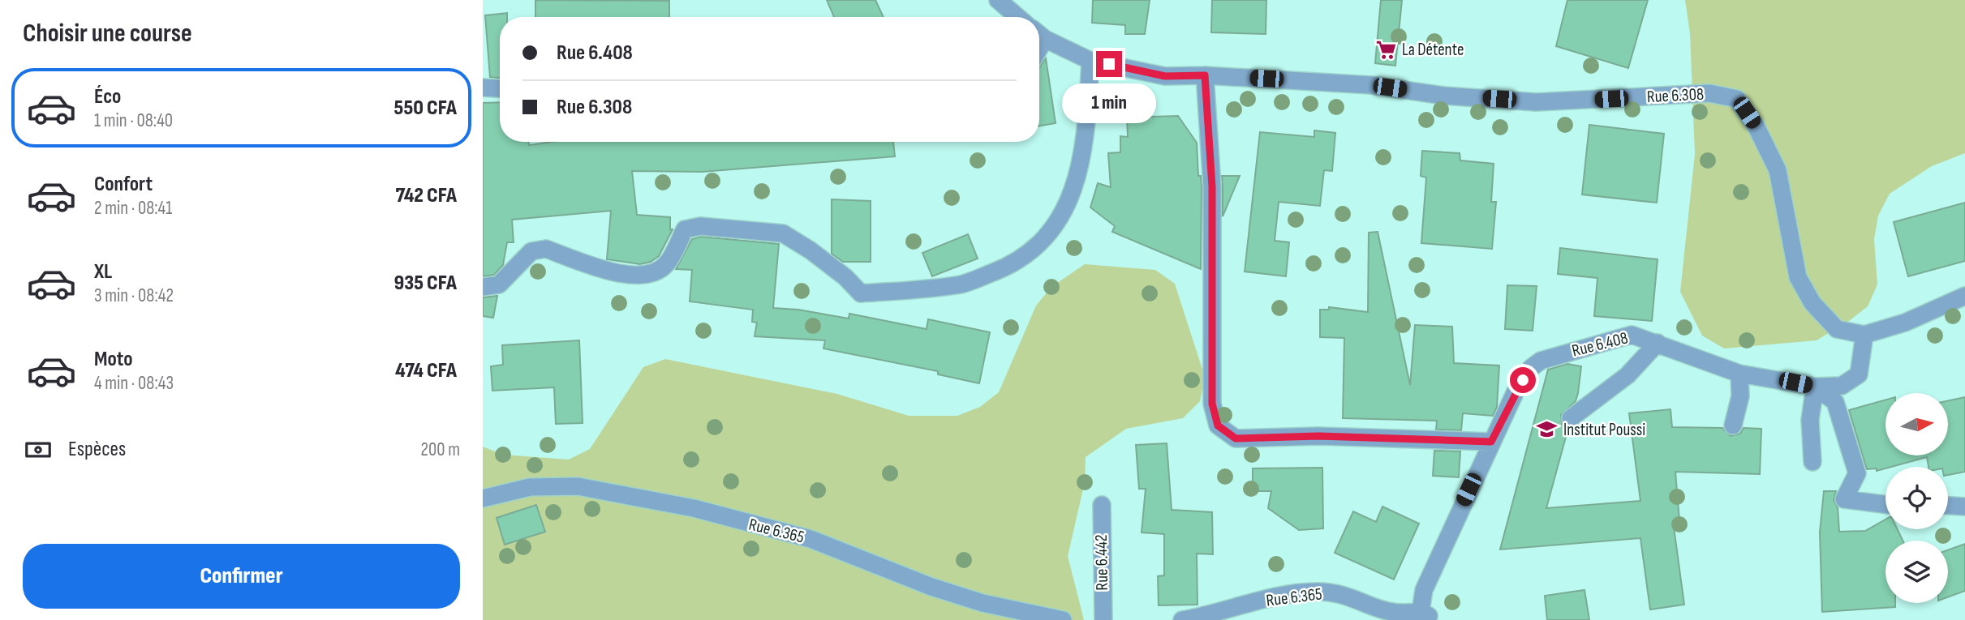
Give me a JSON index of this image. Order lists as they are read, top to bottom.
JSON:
{
  "streets": {
    "street": [
      "Rue 6.308",
      "Rue 6.408",
      "Rue 6.365",
      "Rue 6.442"
    ]
  },
  "crossings": [
    ["Rue 6.308", "Rue 6.408"],
    ["Rue 6.408", "Rue 6.365"]
  ],
  "places": {
    "supermarket": ["La Détente"],
    "school or university": ["Institut Poussi"]
  },
  "north": "right",
  "page": {
    "heading": "Choisir une course",
    "banner": ["Rue 6.408", "Rue 6.308"],
    "list": [
      {
        "name": "Éco",
        "note": "1 min · 08:40",
        "value": "550 CFA"
      },
      {
        "name": "Confort",
        "note": "2 min · 08:41",
        "value": "742 CFA"
      },
      {
        "name": "XL",
        "note": "3 min · 08:42",
        "value": "935 CFA"
      },
      {
        "name": "Moto",
        "note": "4 min · 08:43",
        "value": "474 CFA"
      }
    ],
    "bubble": "1 min",
    "pay": ["Espèces", "200 m"],
    "buttons": "Confirmer"
  }
}
